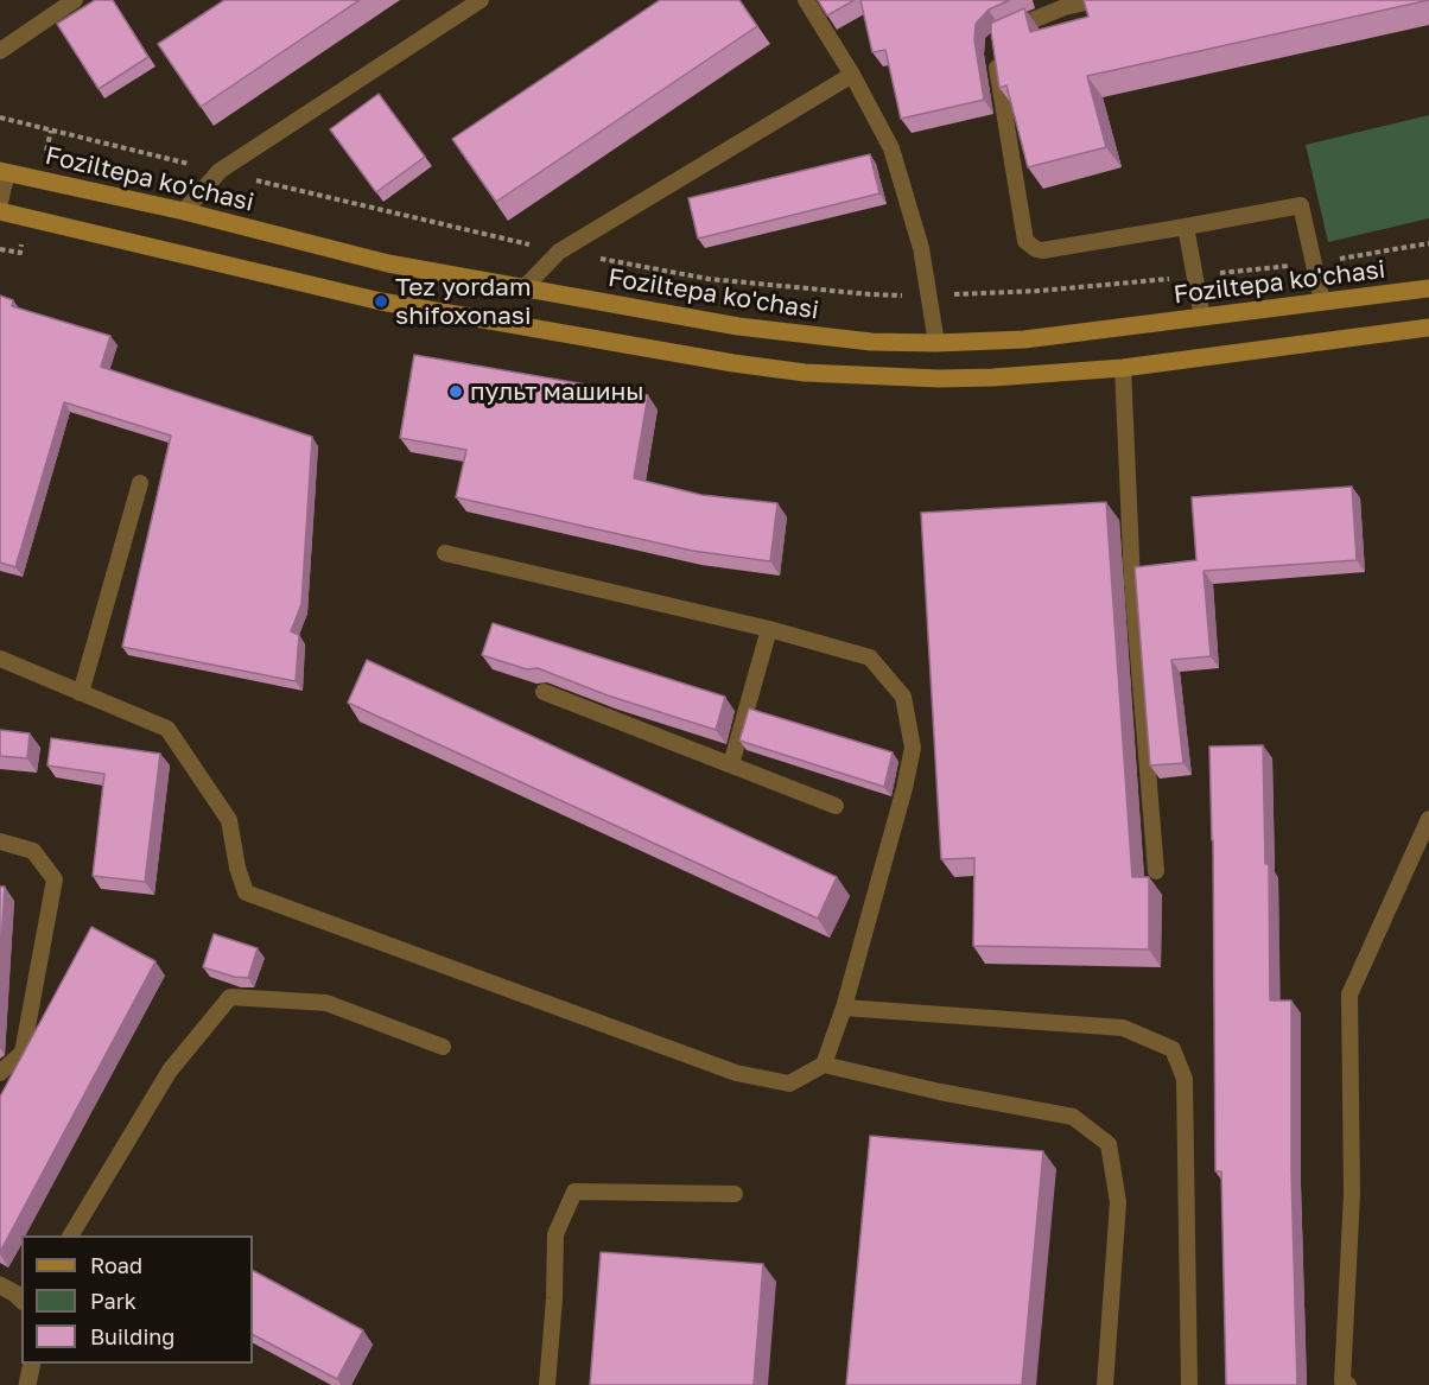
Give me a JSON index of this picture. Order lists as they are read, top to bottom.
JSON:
{
  "streets": {
    "main road": ["Foziltepa ko'chasi"]
  },
  "places": ["Tez yordam shifoxonasi", "пульт машины"],
  "legend": ["Road", "Park", "Building"]
}
